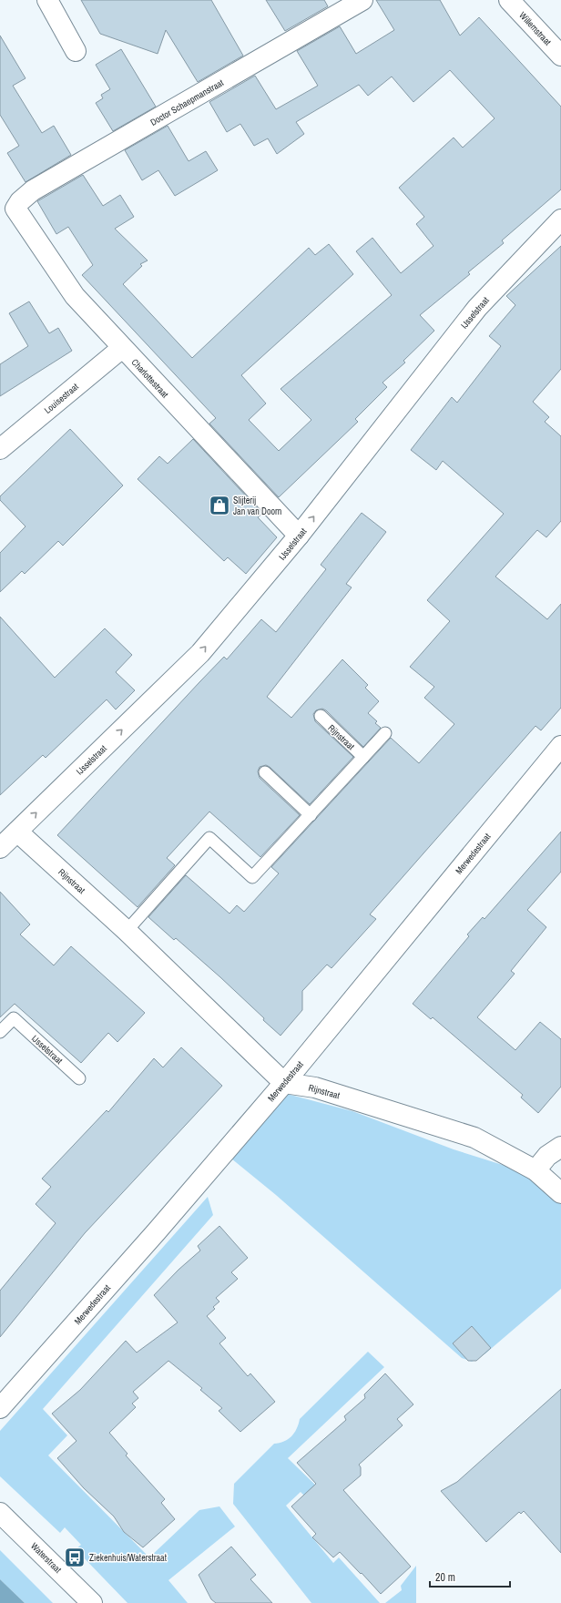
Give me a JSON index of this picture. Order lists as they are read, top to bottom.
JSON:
{
  "streets": {
    "street": [
      "Willemstraat",
      "Doctor Schaepmanstraat",
      "IJsselstraat",
      "Charlottestraat",
      "Louisestraat",
      "Rijnstraat",
      "Merwedestraat",
      "Waterstraat"
    ]
  },
  "crossings": [
    ["Doctor Schaepmanstraat", "Charlottestraat"],
    ["IJsselstraat", "Charlottestraat"],
    ["IJsselstraat", "Rijnstraat"],
    ["Charlottestraat", "Louisestraat"],
    ["Rijnstraat", "Merwedestraat"]
  ],
  "one_way": ["IJsselstraat"],
  "places": {
    "shop": ["Slijterij Jan van Doorn"],
    "bus stop": ["Ziekenhuis/Waterstraat"]
  },
  "scale_bar": "20 m"
}
